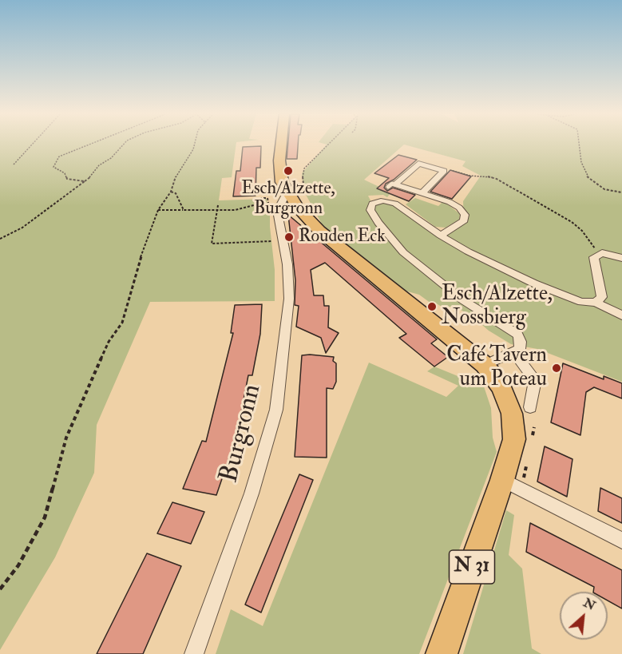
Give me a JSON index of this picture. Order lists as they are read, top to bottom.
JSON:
{
  "streets": {
    "main road": ["N 31"],
    "street": ["Burgronn"]
  },
  "crossings": [
    ["Burgronn", "N 31"]
  ],
  "places": [
    "Esch/Alzette, Burgronn",
    "Rouden Eck",
    "Esch/Alzette, Nossbierg",
    "Café Tavern um Poteau"
  ],
  "north": "top right"
}
